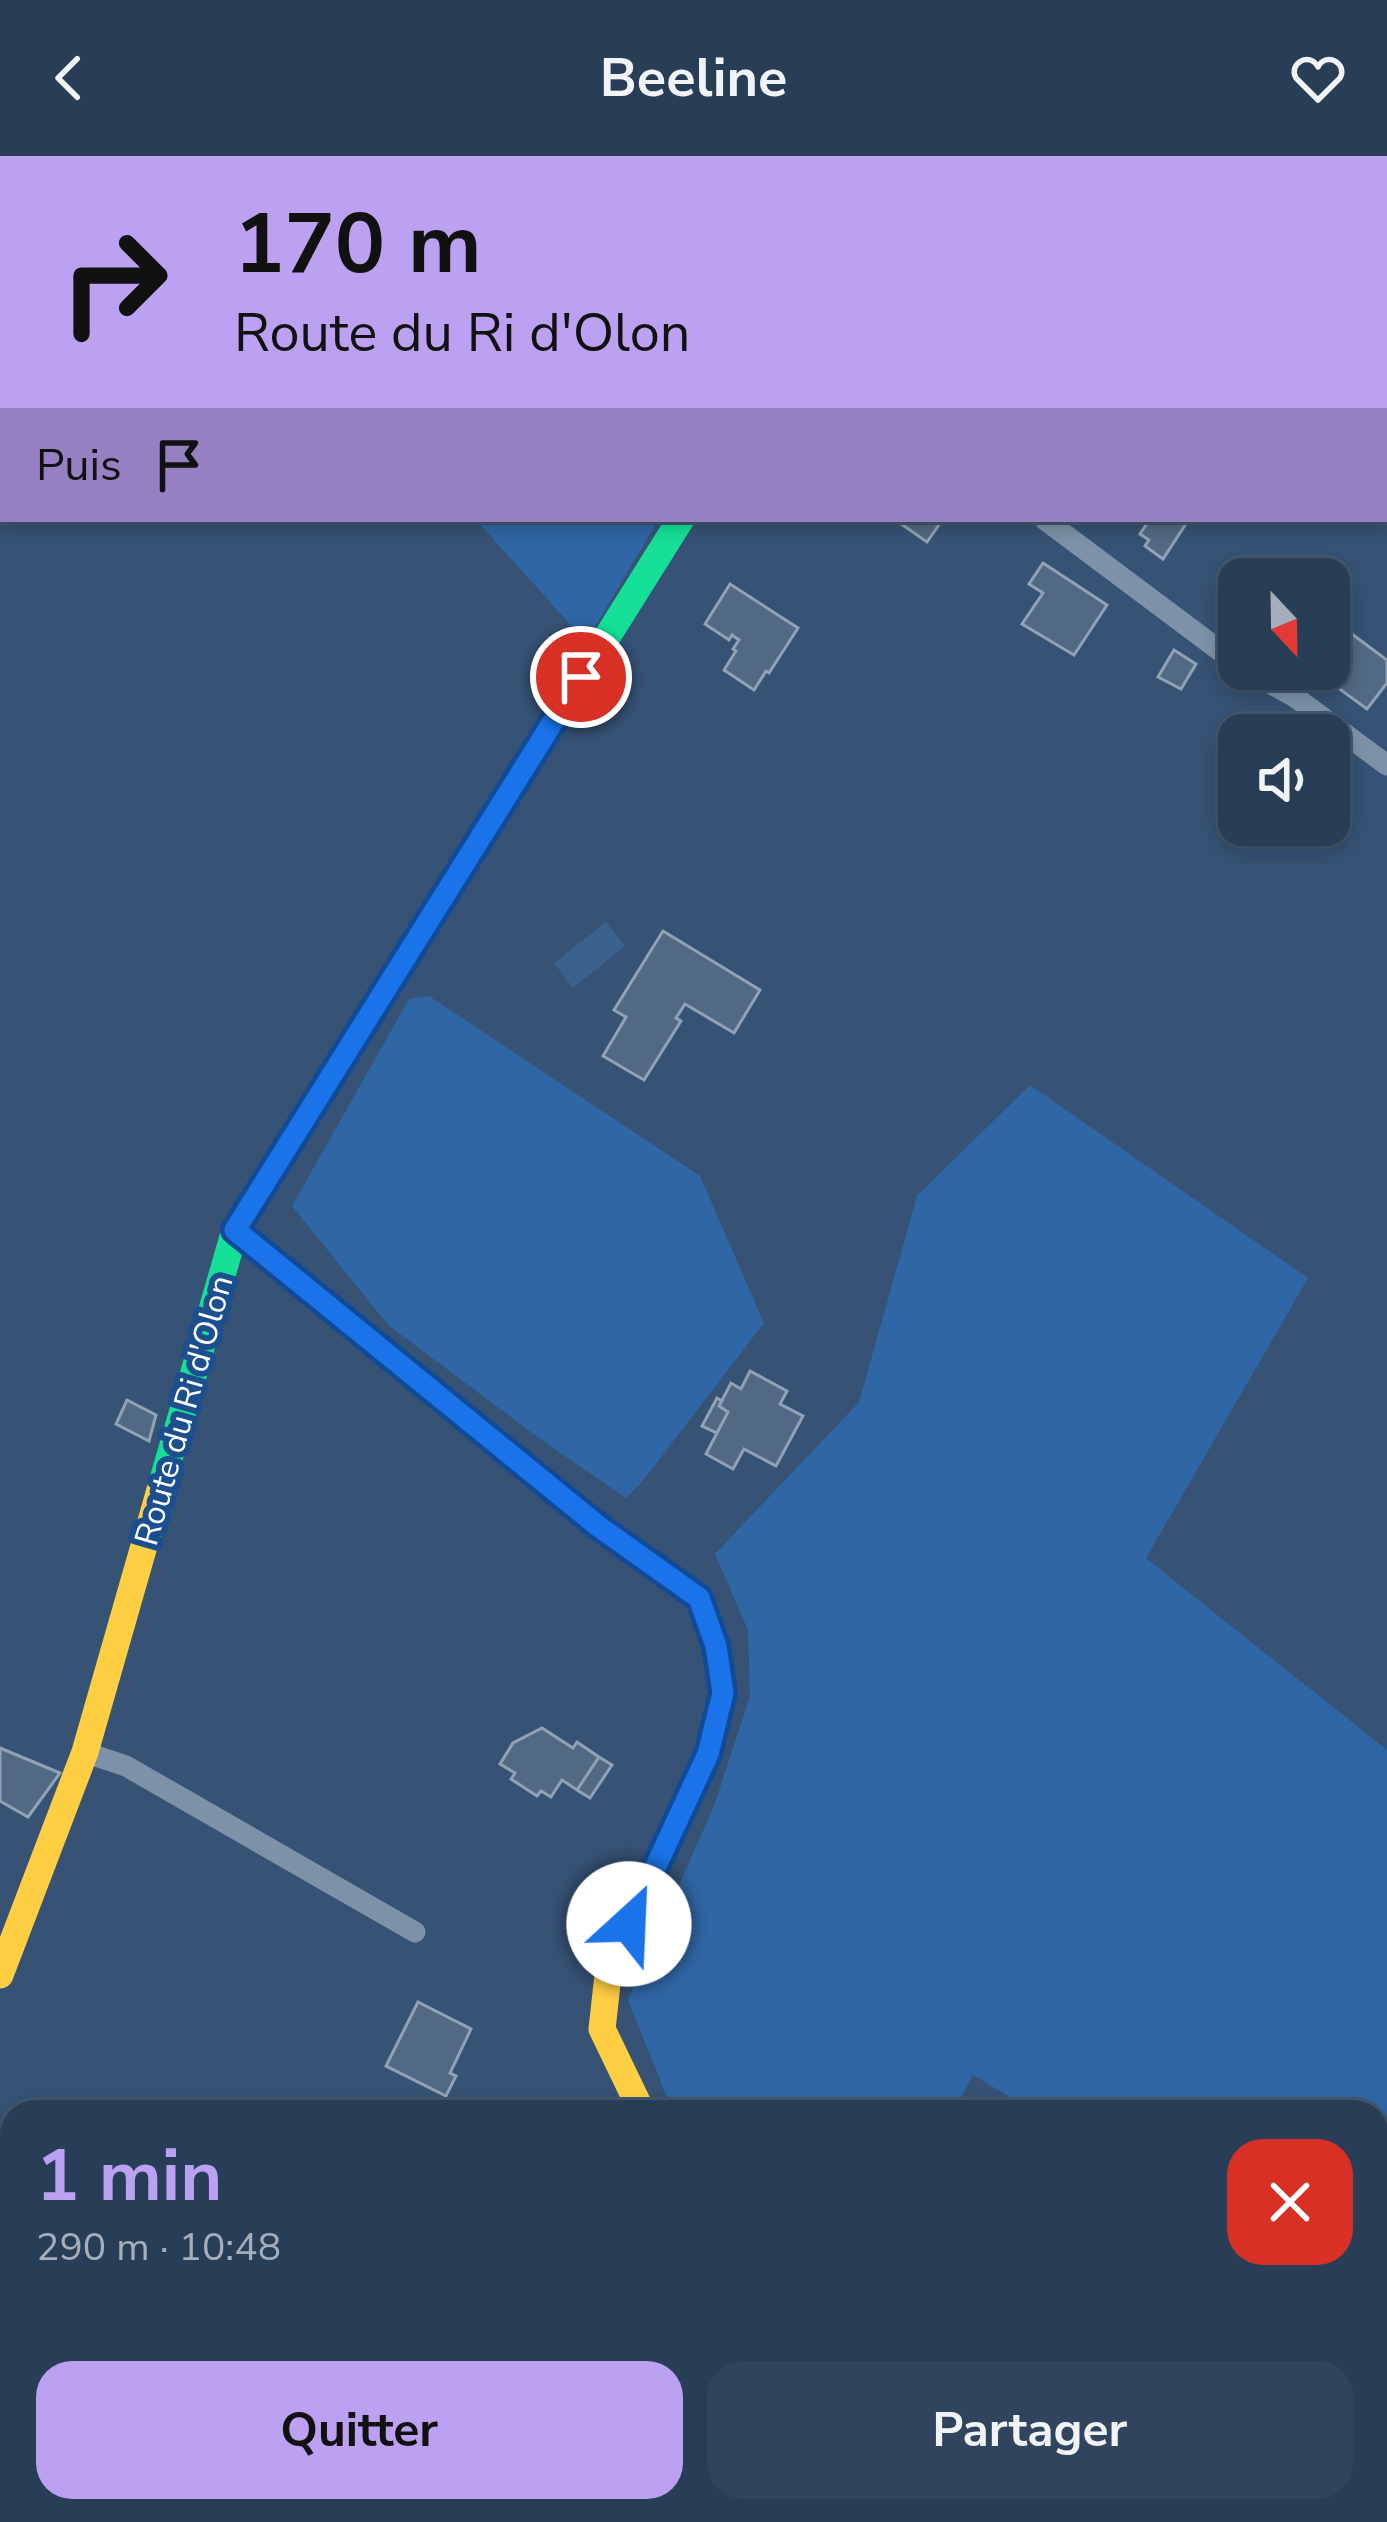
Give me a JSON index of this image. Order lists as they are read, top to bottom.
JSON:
{
  "streets": {
    "street": ["Route du Ri d'Olon"]
  },
  "north": "bottom",
  "page": {
    "header": "Beeline",
    "turn": ["170 m", "Route du Ri d'Olon"],
    "then": "Puis",
    "heading": ["1 min", "290 m · 10:48"],
    "buttons": ["Quitter", "Partager"]
  }
}
